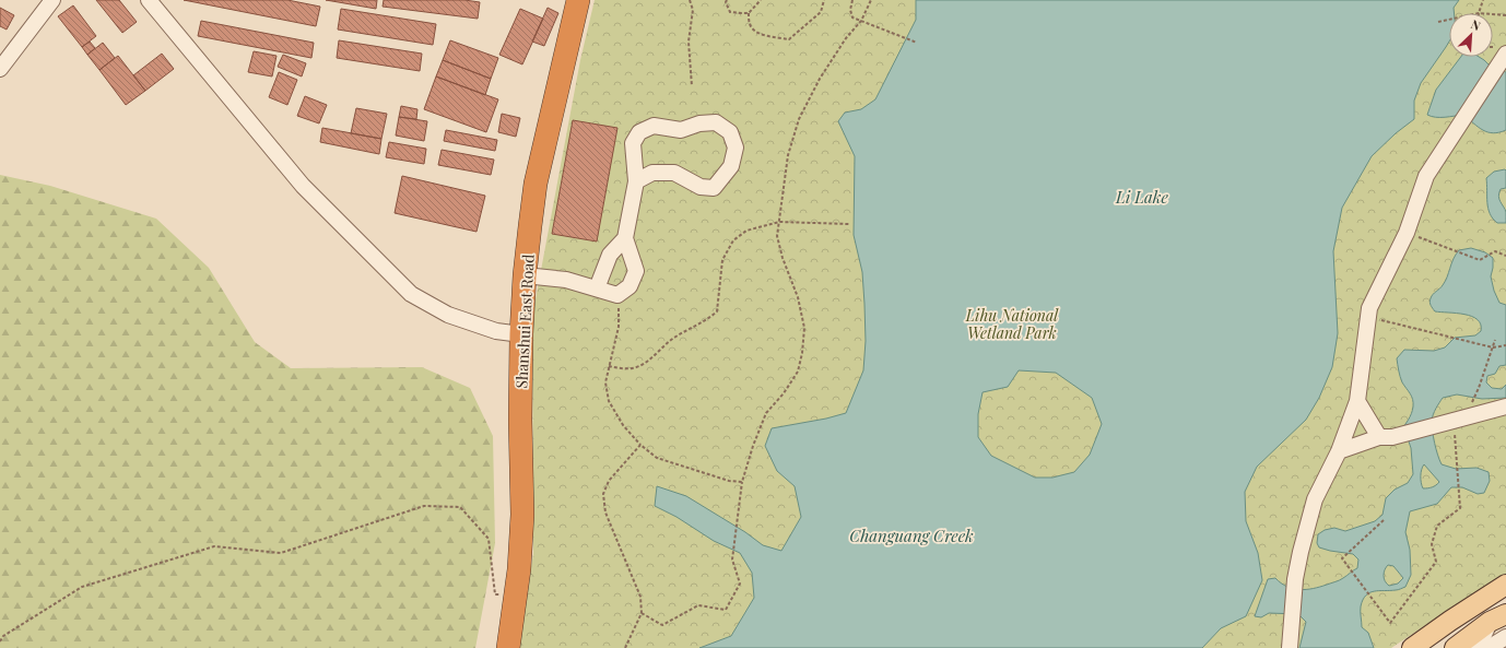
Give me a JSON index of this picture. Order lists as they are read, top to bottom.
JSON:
{
  "streets": {
    "highway": ["Shanshui East Road"]
  },
  "water": ["Li Lake", "Changuang Creek"],
  "parks": ["Lihu National Wetland Park"],
  "north": "top right"
}
